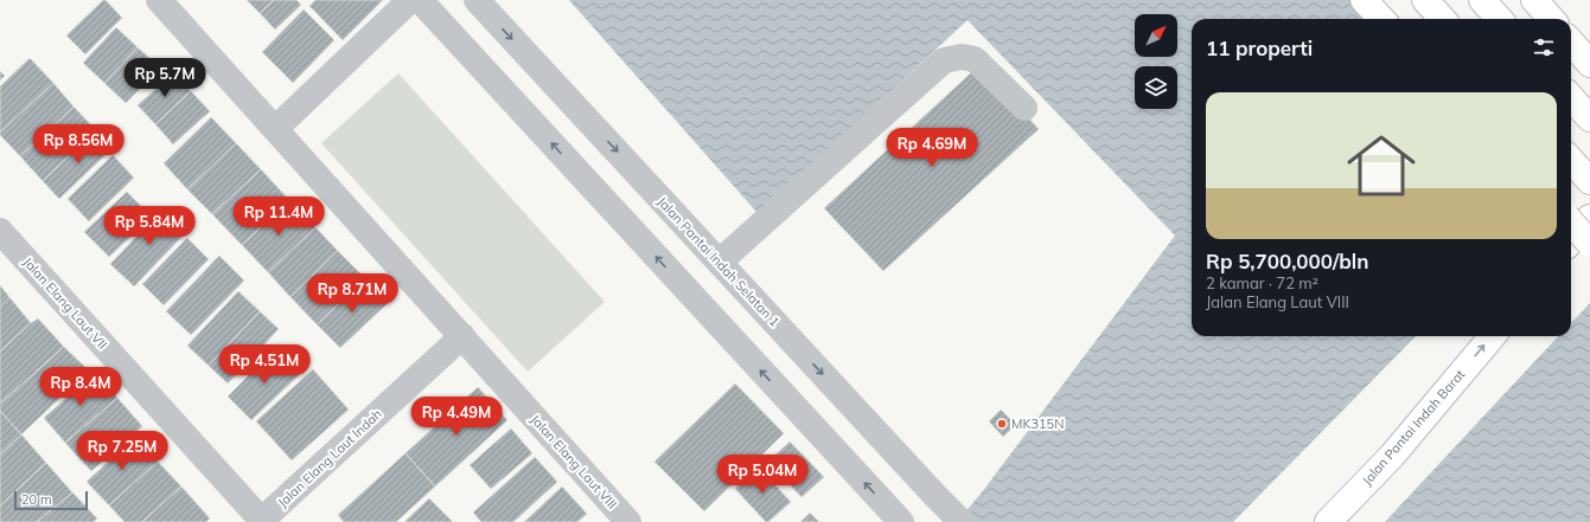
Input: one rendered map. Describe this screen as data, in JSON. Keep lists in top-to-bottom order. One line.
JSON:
{"streets":{"main road":["Jalan Pantai Indah Barat"],"street":["Jalan Pantai Indah Selatan 1","Jalan Elang Laut VII","Jalan Elang Laut Indah","Jalan Elang Laut VIII"]},"crossings":[["Jalan Elang Laut VII","Jalan Elang Laut Indah"],["Jalan Elang Laut Indah","Jalan Elang Laut VIII"]],"one_way":["Jalan Pantai Indah Barat"],"places":["MK315N"],"scale_bar":"20 m","north":"top right","page":{"heading":"11 properti","price":["Rp 5.7M","Rp 8.56M","Rp 4.69M","Rp 11.4M","Rp 5.84M","Rp 8.71M","Rp 4.51M","Rp 8.4M","Rp 4.49M","Rp 7.25M","Rp 5.04M"],"list":[{"name":"Rp 5,700,000/bln","note":"2 kamar · 72 m² · Jalan Elang Laut VIII"}],"scale":"20 m"}}
